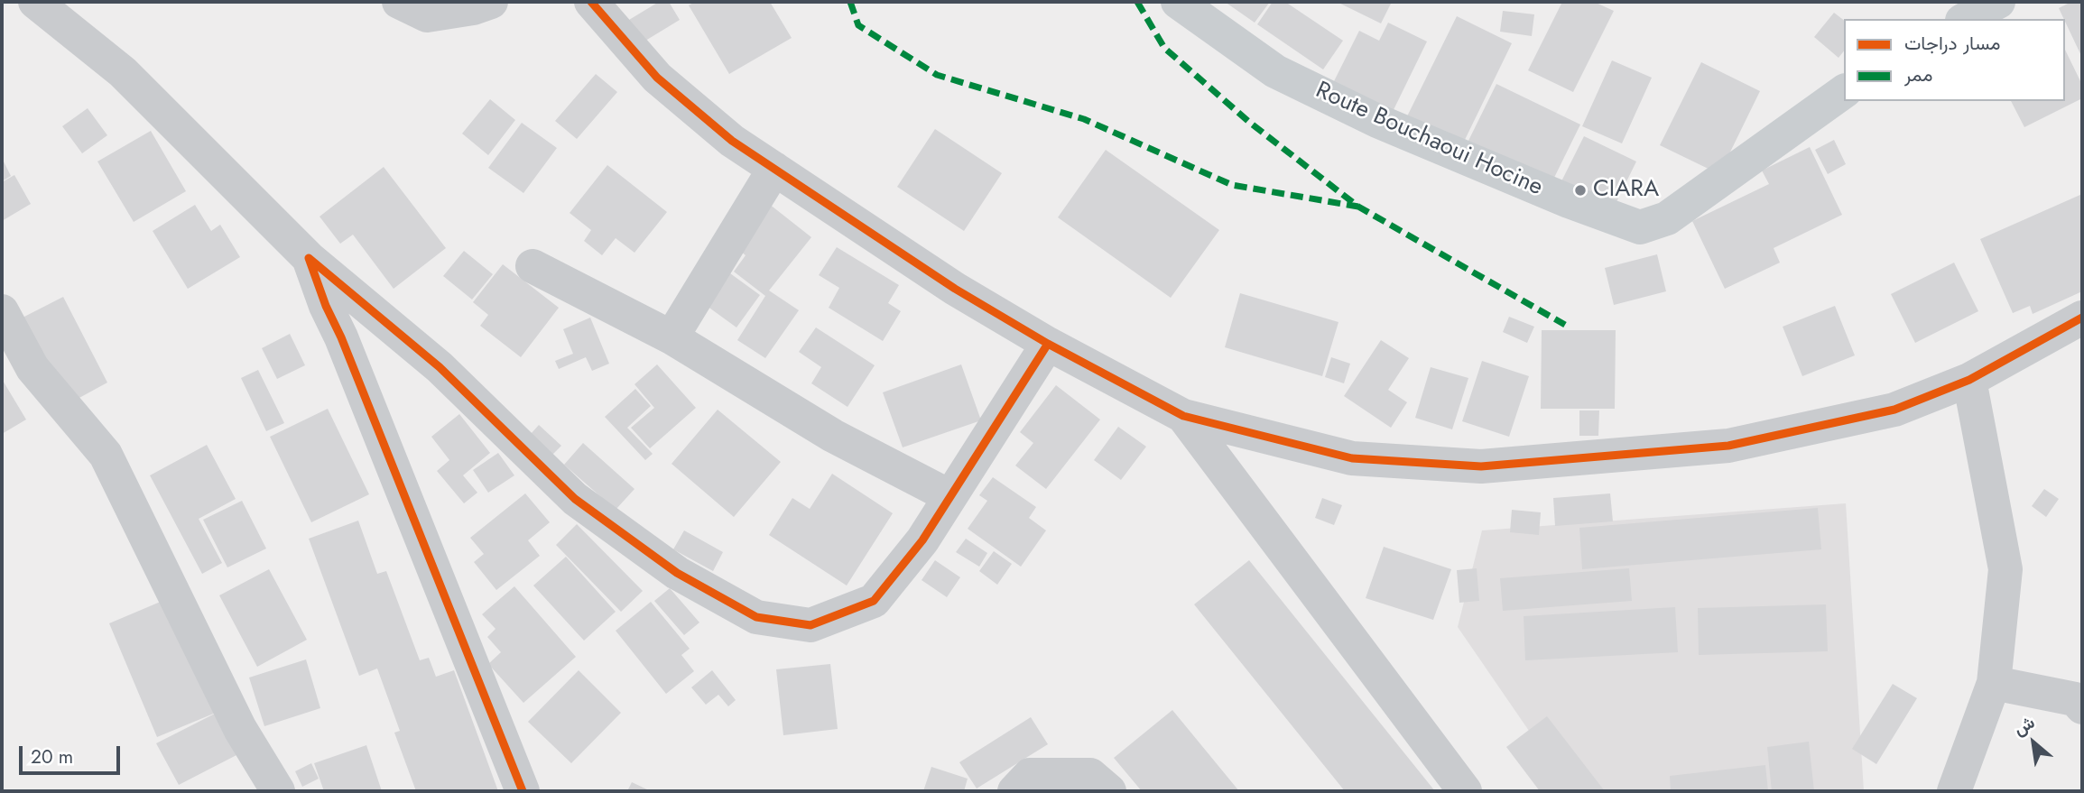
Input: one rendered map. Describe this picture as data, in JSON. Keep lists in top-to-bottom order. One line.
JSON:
{"streets":{"street":["Route Bouchaoui Hocine"]},"places":["CIARA"],"legend":["مسار دراجات","ممر"],"scale_bar":"20 m","north":"top left"}
